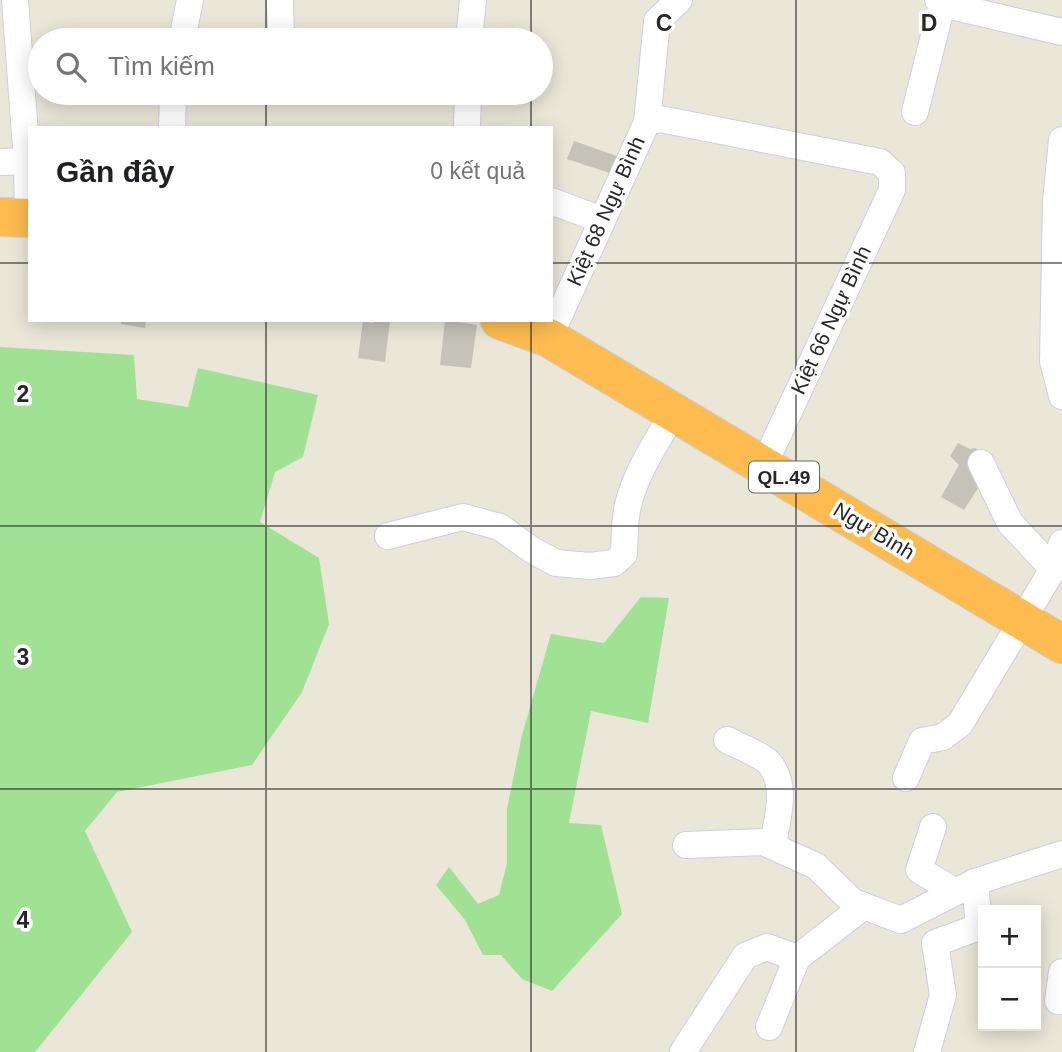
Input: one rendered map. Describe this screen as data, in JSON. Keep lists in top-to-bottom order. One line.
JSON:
{"streets":{"highway":["QL.49","Ngự Bình"],"street":["Kiệt 68 Ngự Bình","Kiệt 66 Ngự Bình"]},"crossings":[["Kiệt 68 Ngự Bình","Kiệt 66 Ngự Bình"],["Kiệt 68 Ngự Bình","Ngự Bình"],["Kiệt 66 Ngự Bình","Ngự Bình"]],"page":{"search":"Tìm kiếm","heading":["Gần đây","0 kết quả"],"map_buttons":["+","−"]},"grid":{"columns":["C","D"],"rows":["2","3","4"]}}
